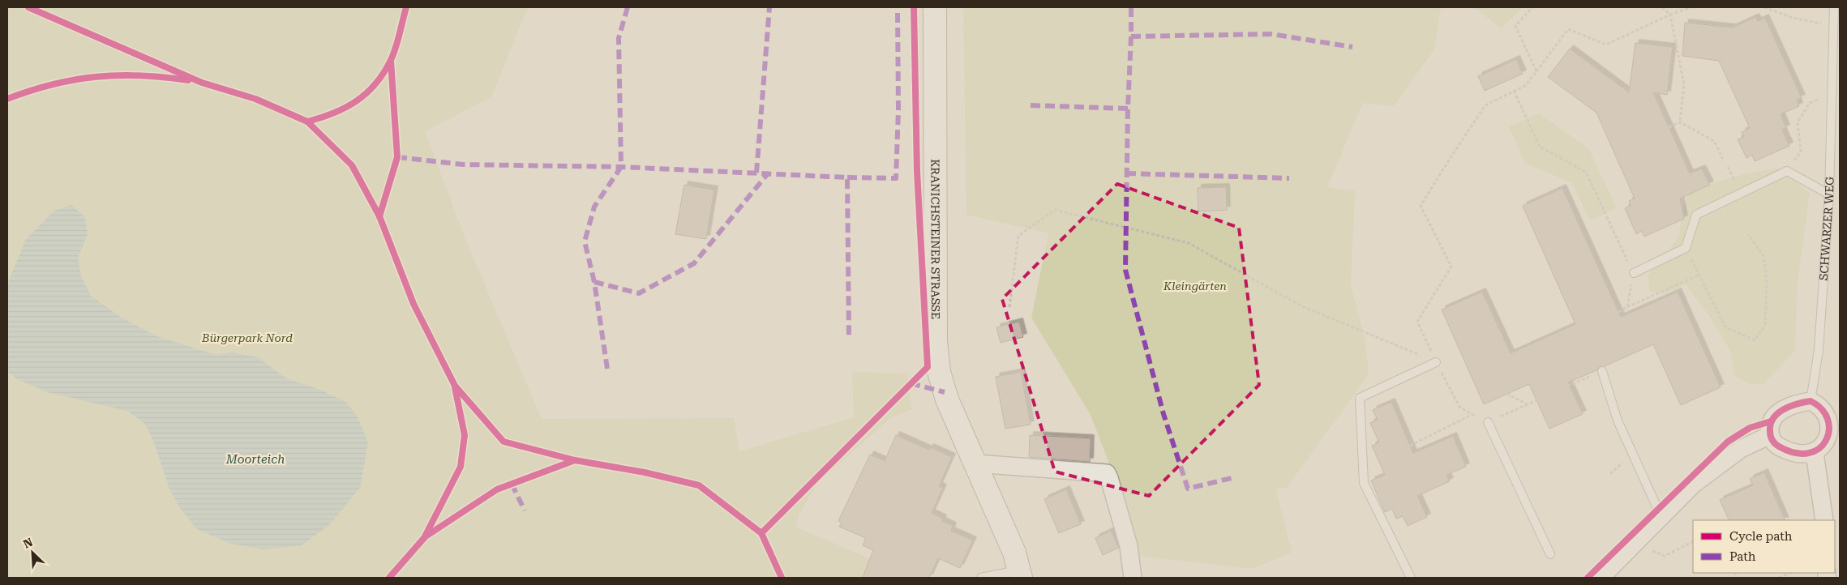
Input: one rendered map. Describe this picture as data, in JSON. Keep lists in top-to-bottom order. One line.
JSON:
{"streets":{"main road":["KRANICHSTEINER STRASSE"],"lane":["SCHWARZER WEG"]},"water":["Moorteich"],"parks":["Kleingärten","Bürgerpark Nord"],"legend":["Cycle path","Path"],"north":"top left"}
